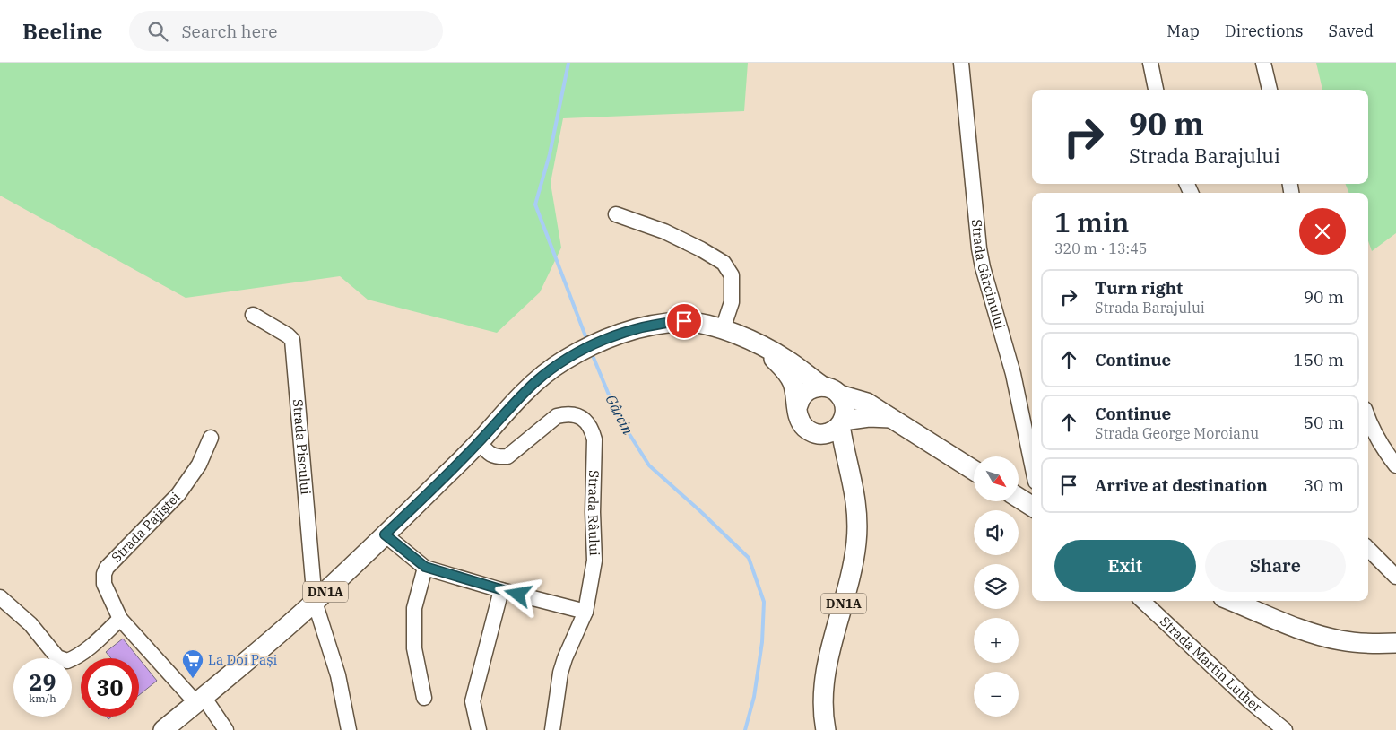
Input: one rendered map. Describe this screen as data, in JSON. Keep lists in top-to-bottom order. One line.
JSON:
{"streets":{"main road":["DN1A"],"street":["Strada Gârcinului","Strada Piscului","Strada Râului","Strada Pajiștei","Strada Martin Luther"]},"crossings":[["Strada Piscului","DN1A"],["Strada Râului","DN1A"],["Strada Pajiștei","DN1A"]],"water":["Gârcin"],"places":{"supermarket":["La Doi Pași"]},"north":"bottom right","page":{"header":"Beeline","search":"Search here","nav":["Map","Directions","Saved"],"turn":["90 m","Strada Barajului"],"heading":["1 min","320 m · 13:45"],"list":[{"name":"Turn right","note":"Strada Barajului","value":"90 m"},{"name":"Continue","value":"150 m"},{"name":"Continue","note":"Strada George Moroianu","value":"50 m"},{"name":"Arrive at destination","value":"30 m"}],"map_buttons":["+","−"],"buttons":["Exit","Share"],"speed":"29 km/h","limit":"30"}}
